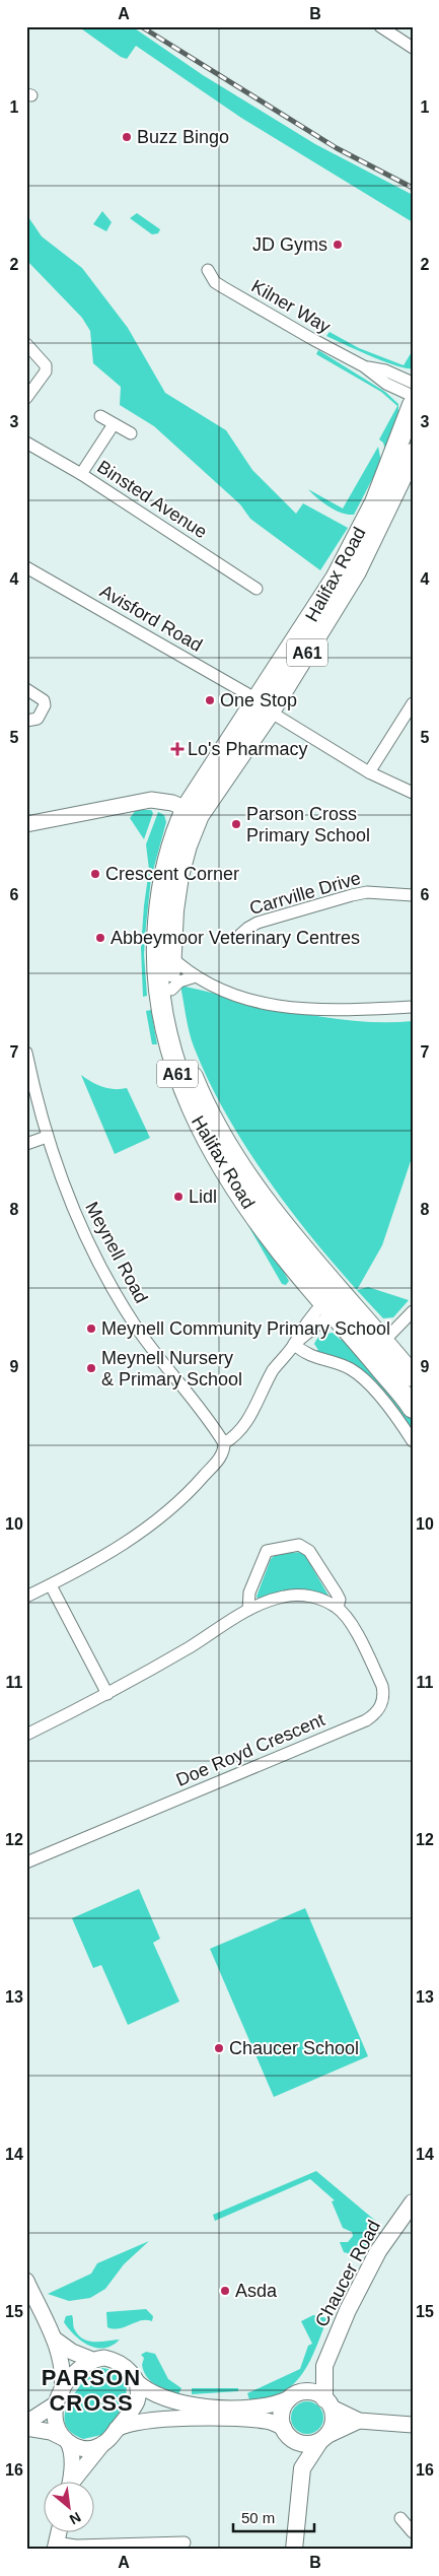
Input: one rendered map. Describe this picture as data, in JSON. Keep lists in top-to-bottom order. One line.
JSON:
{"streets":{"highway":["Halifax Road","A61"],"main road":["Chaucer Road"],"street":["Kilner Way","Binsted Avenue","Avisford Road","Carrville Drive","Meynell Road","Doe Royd Crescent"]},"crossings":[["Halifax Road","Avisford Road"]],"districts":["PARSON CROSS"],"places":{"other":["Buzz Bingo","JD Gyms","One Stop","Parson Cross Primary School","Crescent Corner","Abbeymoor Veterinary Centres","Lidl","Meynell Community Primary School","Meynell Nursery & Primary School","Chaucer School","Asda"],"health":["Lo's Pharmacy"]},"scale_bar":"50 m","north":"bottom right","grid":{"columns":["A","B"],"rows":["1","2","3","4","5","6","7","8","9","10","11","12","13","14","15","16"]}}
